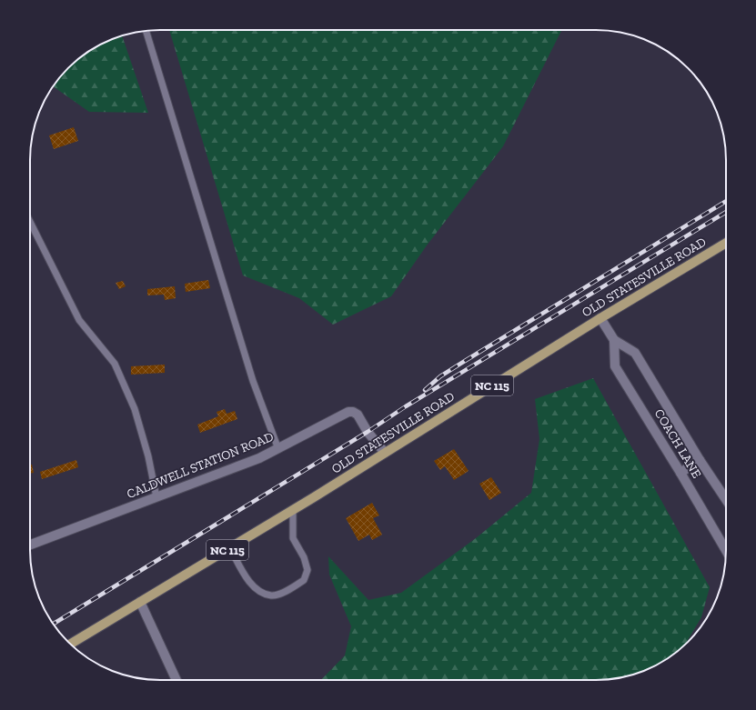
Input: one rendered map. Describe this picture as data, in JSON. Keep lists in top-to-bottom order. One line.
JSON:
{"streets":{"main road":["OLD STATESVILLE ROAD","NC 115"],"street":["COACH LANE","CALDWELL STATION ROAD"]},"crossings":[["OLD STATESVILLE ROAD","COACH LANE"],["OLD STATESVILLE ROAD","CALDWELL STATION ROAD"]]}
